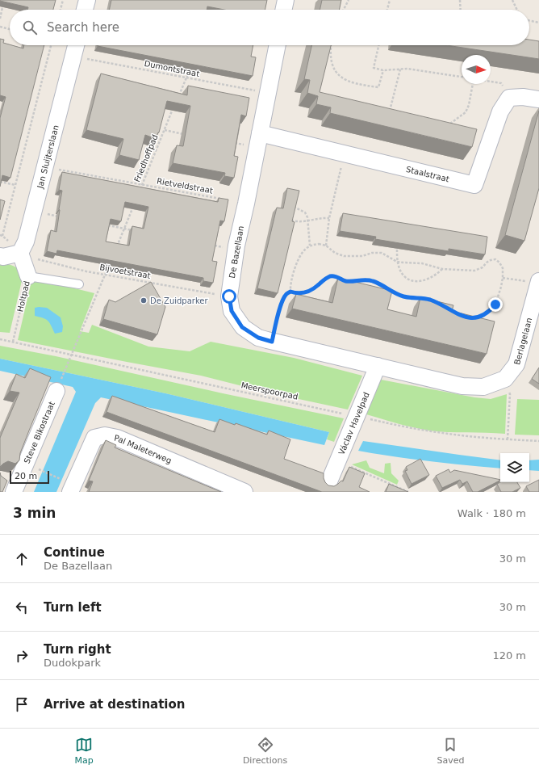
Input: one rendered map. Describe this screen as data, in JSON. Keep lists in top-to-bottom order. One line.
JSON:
{"streets":{"street":["Jan Sluijterslaan","Staalstraat","De Bazellaan","Holtpad","Berlagelaan","Václav Havelpad","Steve Bikostraat","Pal Maleterweg"],"path":["Dumontstraat","Friedhoffpad","Rietveldstraat","Bijvoetstraat","Meerspoorpad"]},"crossings":[["Dumontstraat","Jan Sluijterslaan"],["Dumontstraat","De Bazellaan"],["Jan Sluijterslaan","Rietveldstraat"],["Jan Sluijterslaan","Bijvoetstraat"],["Jan Sluijterslaan","Holtpad"],["Friedhoffpad","Rietveldstraat"],["Staalstraat","De Bazellaan"],["De Bazellaan","Bijvoetstraat"],["De Bazellaan","Berlagelaan"],["De Bazellaan","Václav Havelpad"],["Bijvoetstraat","Holtpad"],["Holtpad","Meerspoorpad"],["Meerspoorpad","Václav Havelpad"]],"places":["De Zuidparker"],"scale_bar":"20 m","north":"right","page":{"search":"Search here","scale":"20 m","heading":["3 min","Walk · 180 m"],"list":[["Continue","De Bazellaan","30 m"],["Turn left","30 m"],["Turn right","Dudokpark","120 m"],"Arrive at destination"],"nav":["Map","Directions","Saved"]}}
